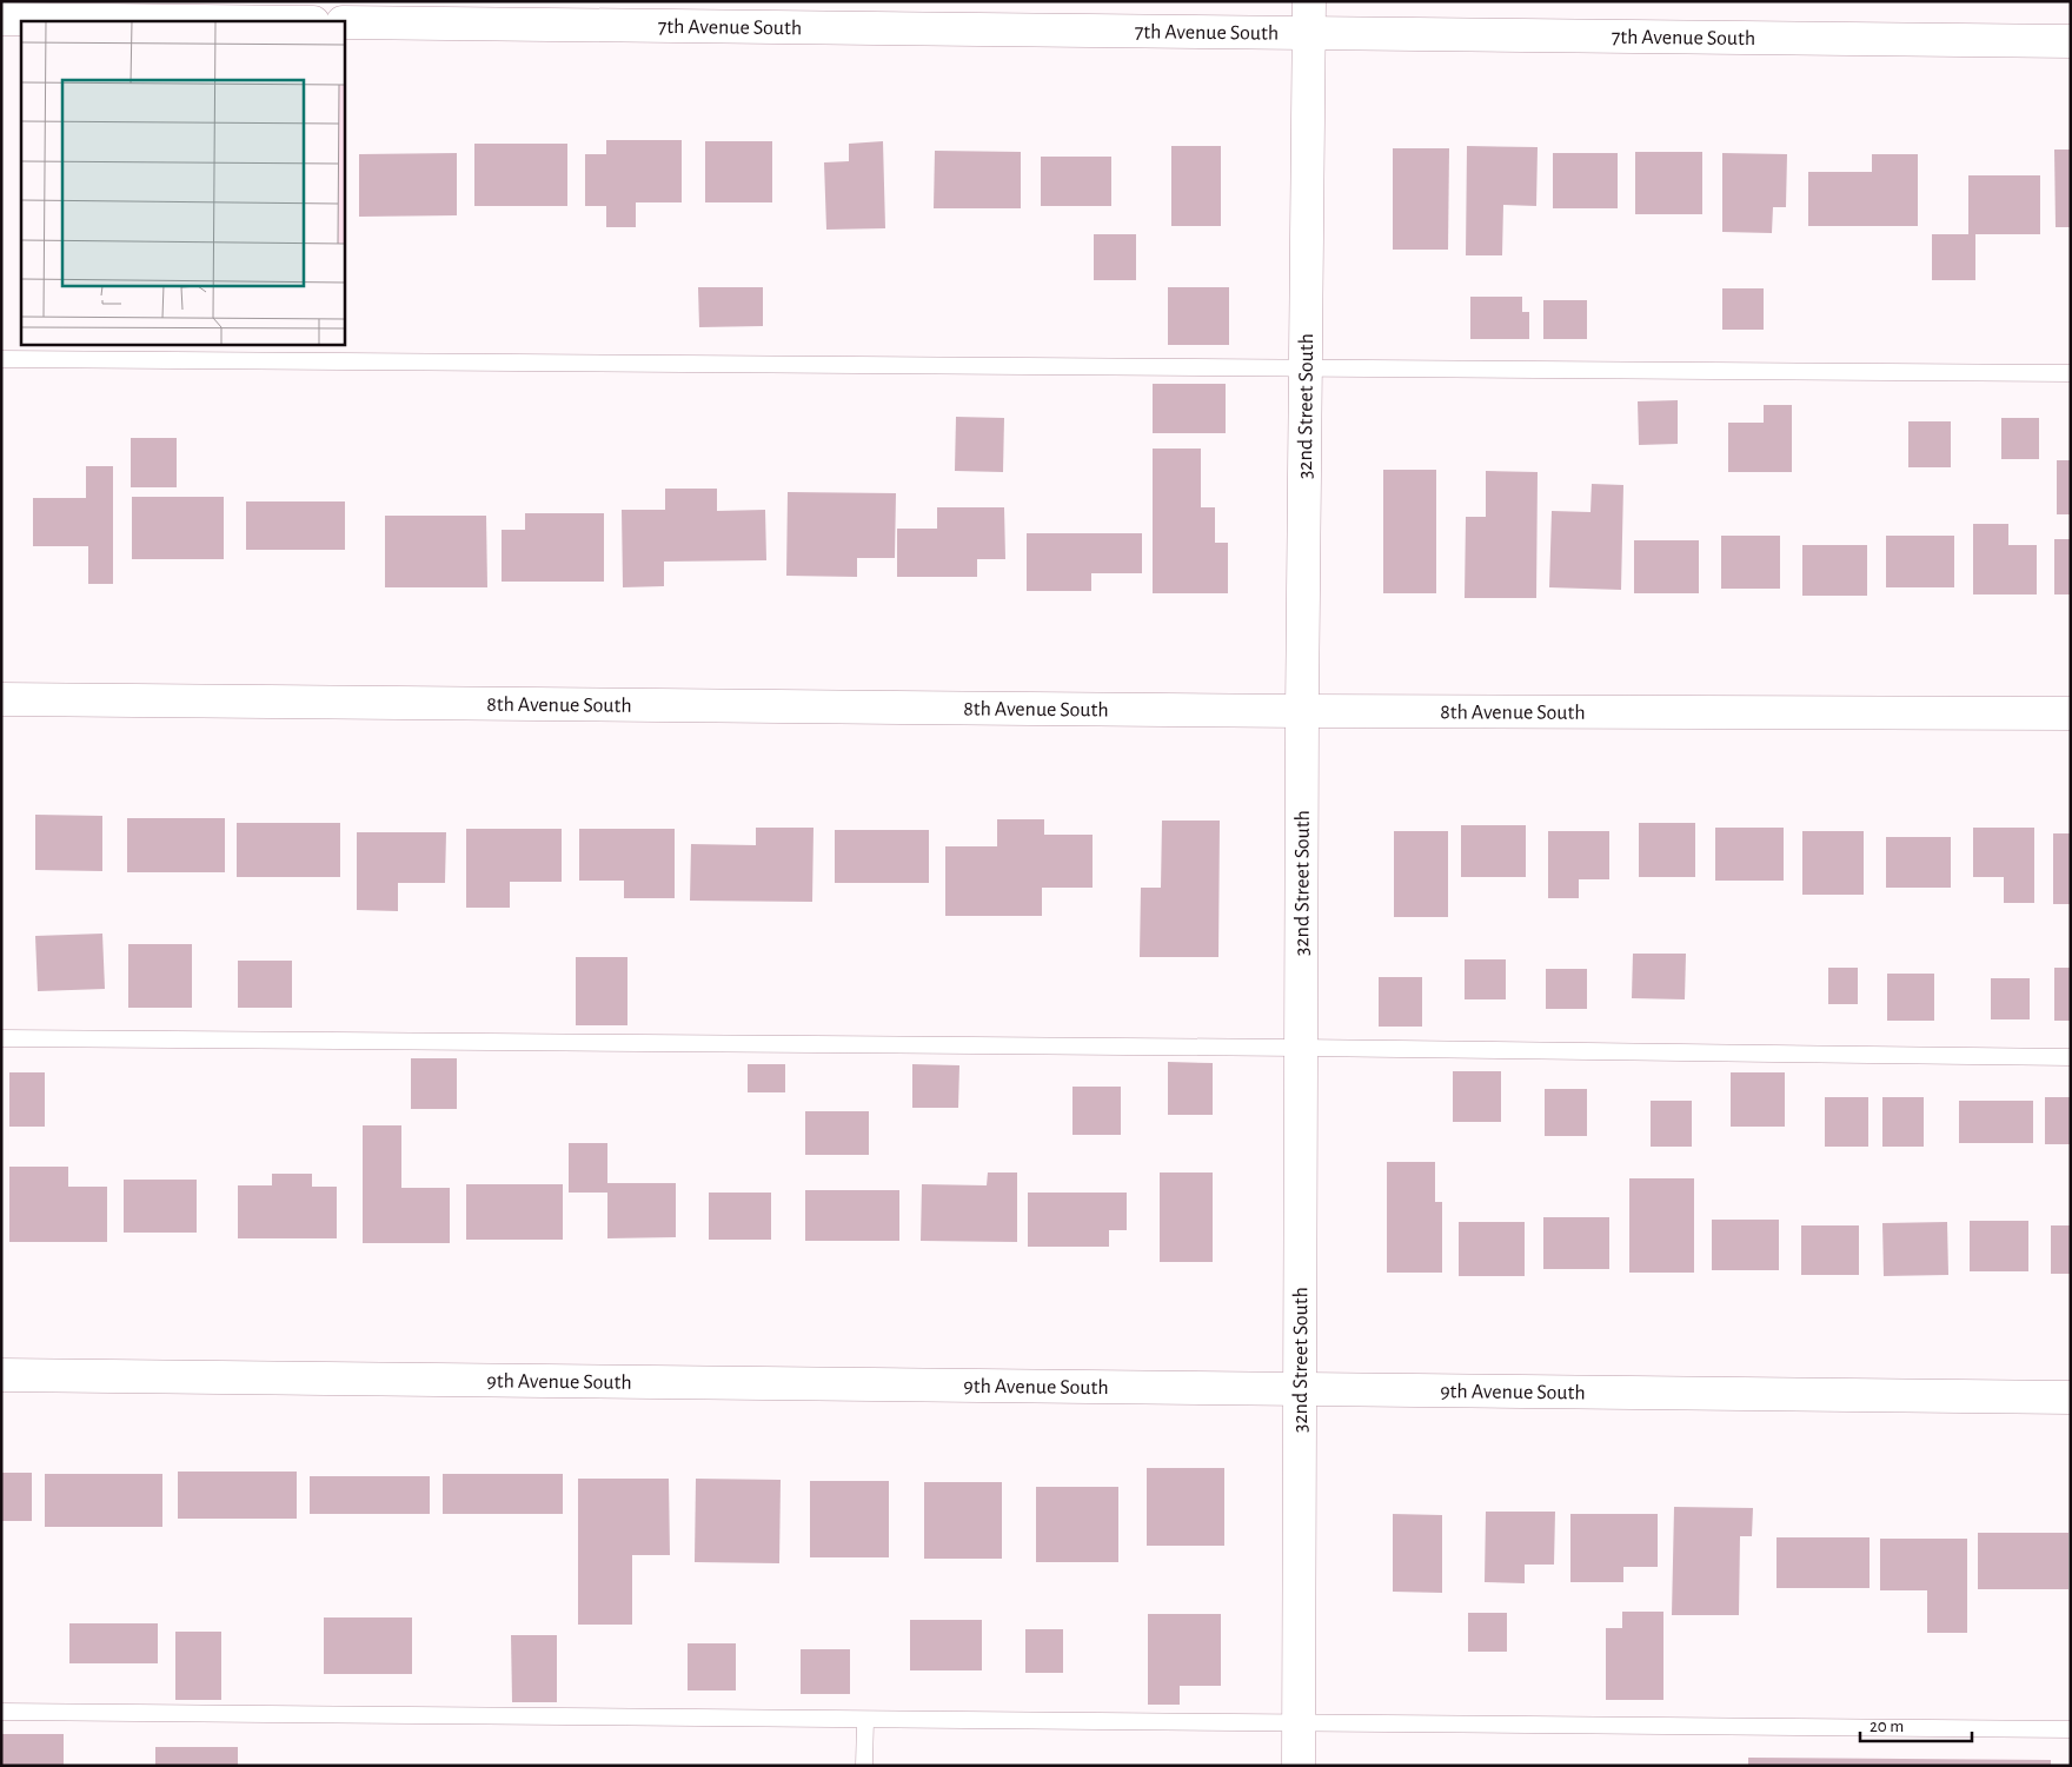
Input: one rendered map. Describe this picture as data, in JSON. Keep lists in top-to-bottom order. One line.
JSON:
{"streets":{"street":["7th Avenue South","32nd Street South","8th Avenue South","9th Avenue South"]},"crossings":[["7th Avenue South","32nd Street South"],["32nd Street South","8th Avenue South"],["32nd Street South","9th Avenue South"]],"scale_bar":"20 m"}
